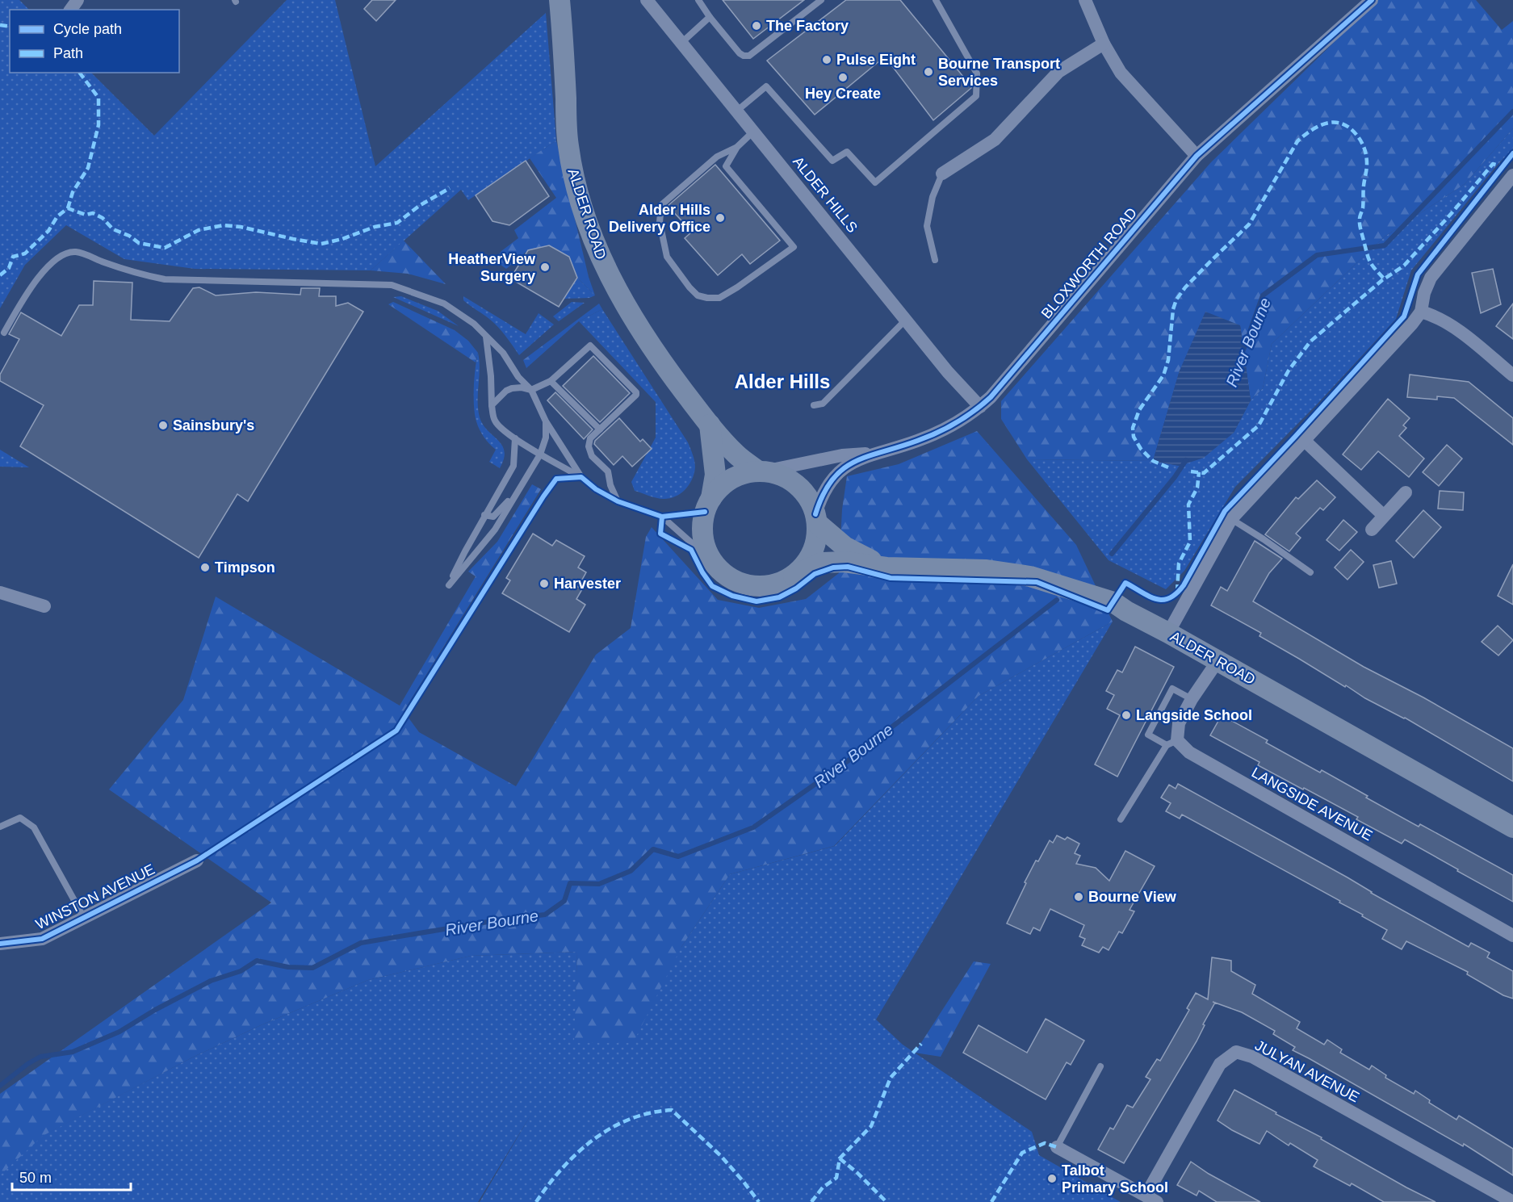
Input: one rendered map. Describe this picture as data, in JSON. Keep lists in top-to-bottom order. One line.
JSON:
{"streets":{"main road":["ALDER ROAD"],"street":["ALDER HILLS","BLOXWORTH ROAD","LANGSIDE AVENUE","WINSTON AVENUE","JULYAN AVENUE"]},"crossings":[["ALDER HILLS","BLOXWORTH ROAD"],["ALDER ROAD","BLOXWORTH ROAD"]],"districts":["Alder Hills"],"water":["River Bourne"],"places":["The Factory","Pulse Eight","Bourne Transport Services","Hey Create","Alder Hills Delivery Office","HeatherView Surgery","Sainsbury's","Timpson","Harvester","Langside School","Bourne View","Talbot Primary School"],"legend":["Cycle path","Path"],"scale_bar":"50 m"}
